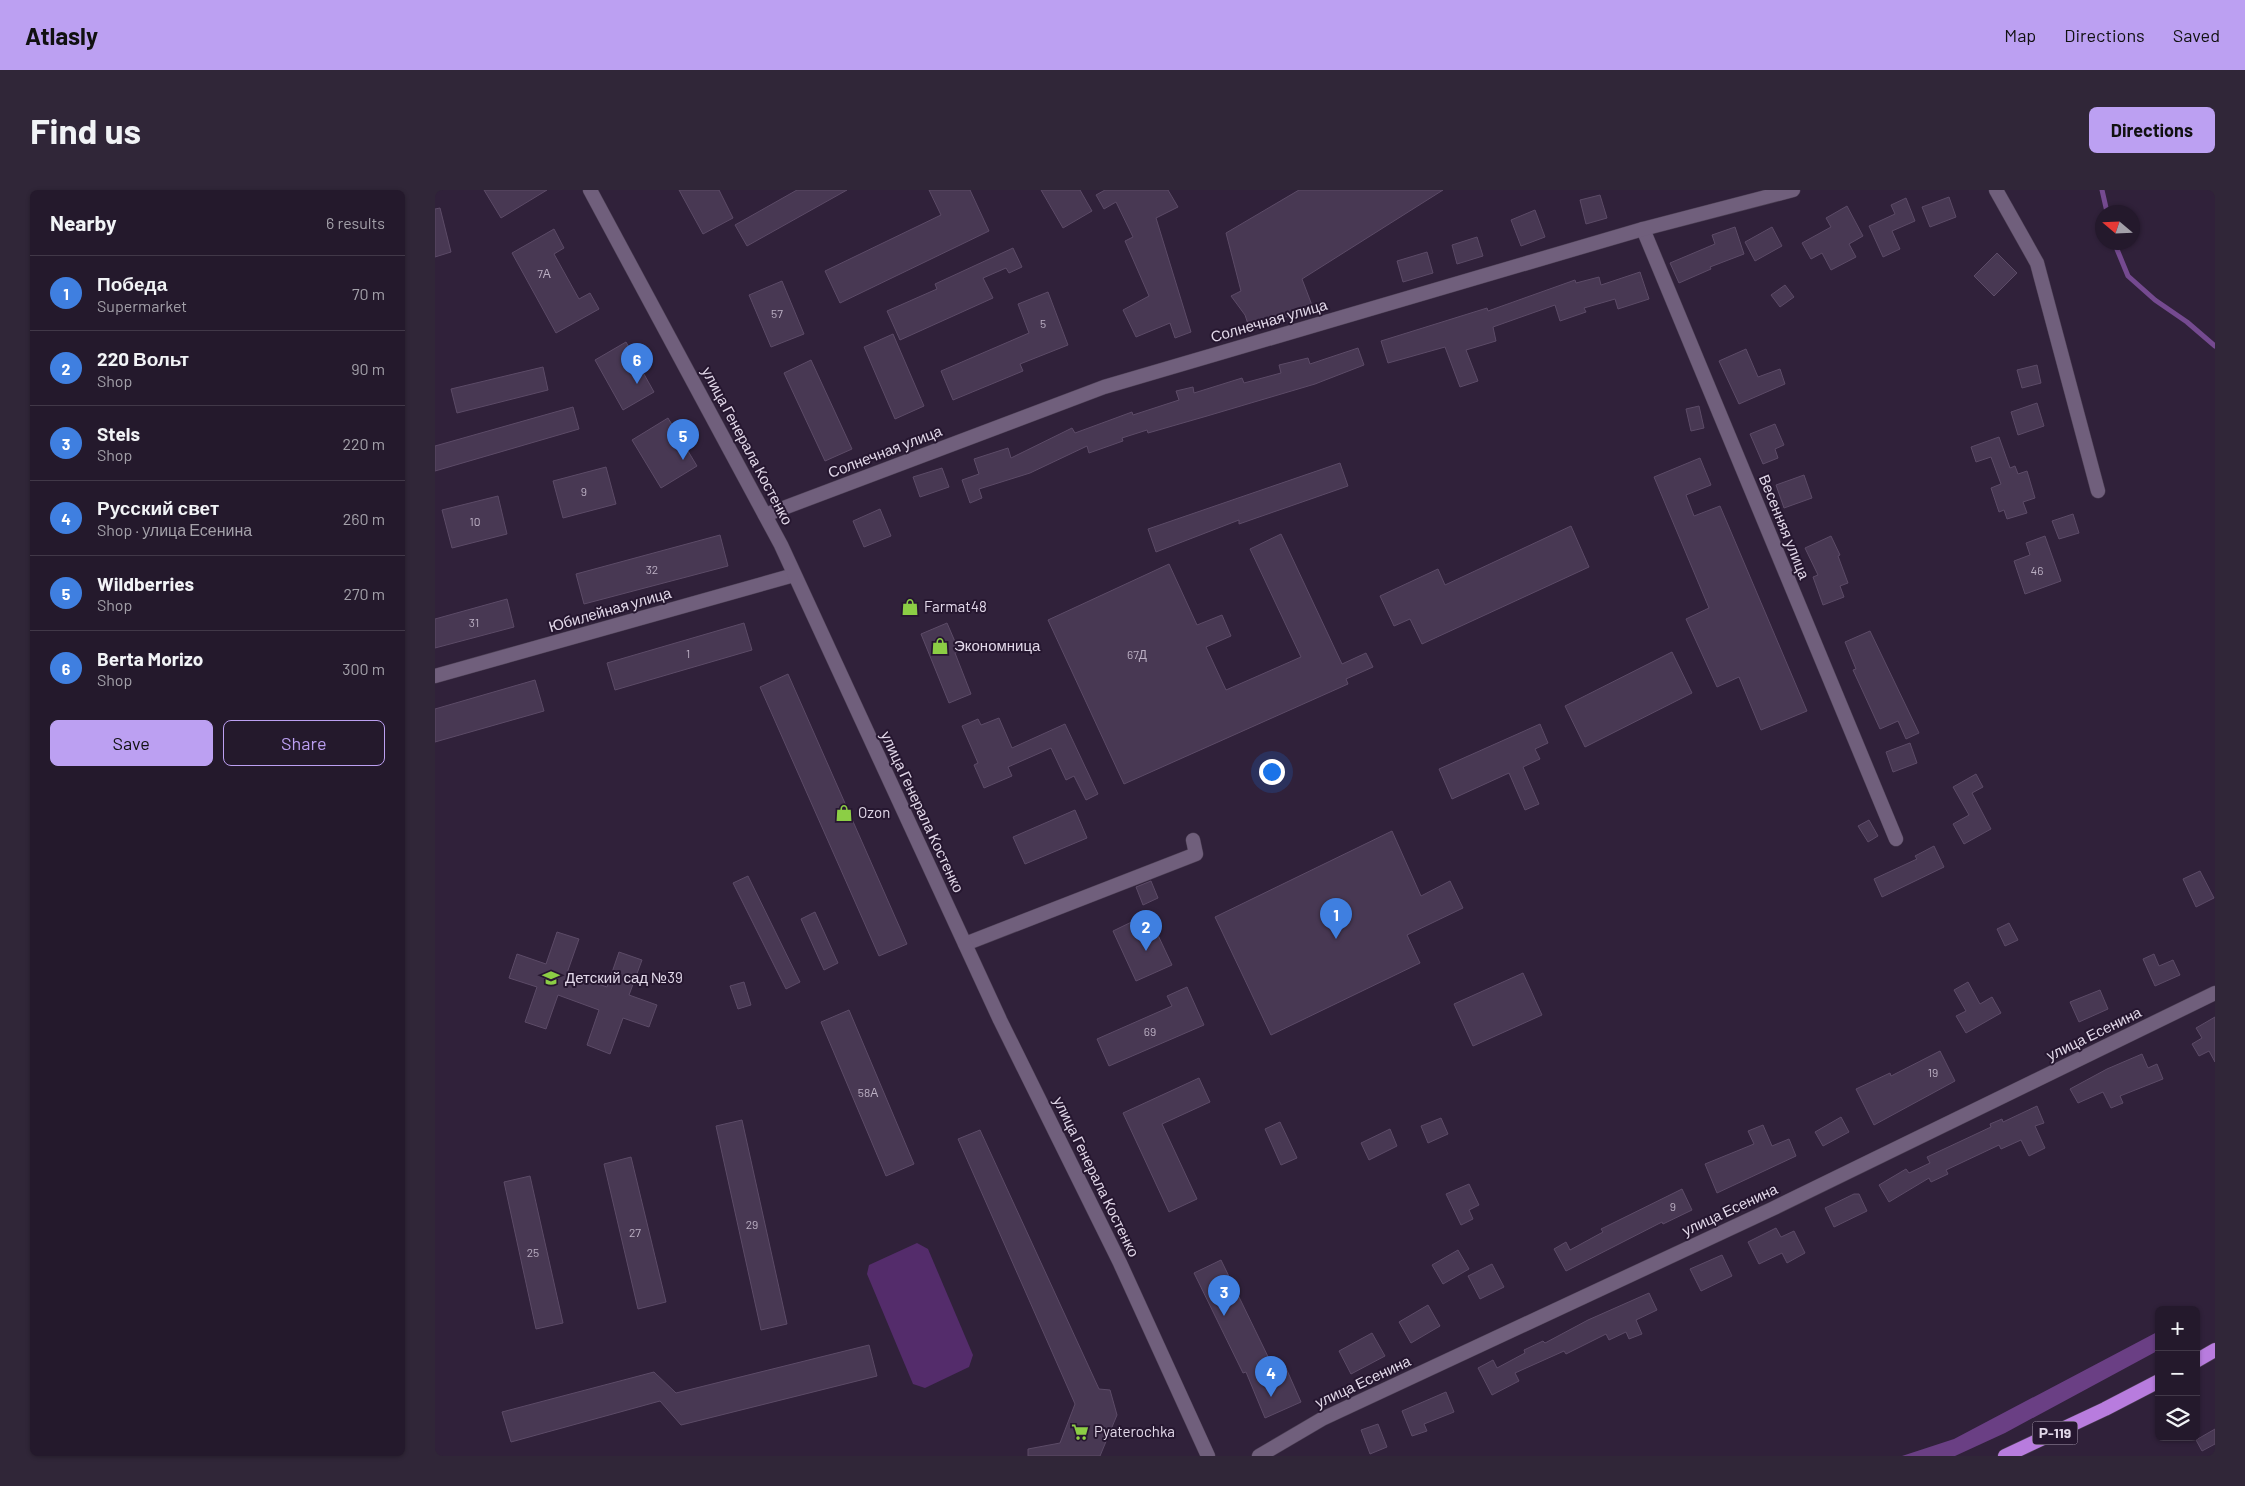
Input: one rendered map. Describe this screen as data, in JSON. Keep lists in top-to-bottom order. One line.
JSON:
{"streets":{"highway":["Р-119"],"street":["Солнечная улица","улица Генерала Костенко","Весенняя улица","Юбилейная улица","улица Есенина"]},"crossings":[["Солнечная улица","улица Генерала Костенко"],["Солнечная улица","Весенняя улица"],["улица Генерала Костенко","Юбилейная улица"]],"places":{"shop":["Farmat48","Экономница","Ozon"],"school or university":["Детский сад №39"],"supermarket":["Pyaterochka"]},"house_numbers":["7А","57","5","9","10","32","46","31","1","67Д","69","19","58А","9","29","27","25"],"north":"left","page":{"header":"Atlasly","nav":["Map","Directions","Saved"],"buttons":["Directions",["Save","Share"]],"title":"Find us","heading":["Nearby","6 results"],"list":[{"mark":"1","name":"Победа","note":"Supermarket","value":"70 m"},{"mark":"2","name":"220 Вольт","note":"Shop","value":"90 m"},{"mark":"3","name":"Stels","note":"Shop","value":"220 m"},{"mark":"4","name":"Русский свет","note":"Shop · улица Есенина","value":"260 m"},{"mark":"5","name":"Wildberries","note":"Shop","value":"270 m"},{"mark":"6","name":"Berta Morizo","note":"Shop","value":"300 m"}],"pins":["6","5","1","2","3","4"],"map_buttons":["+","−"]}}
